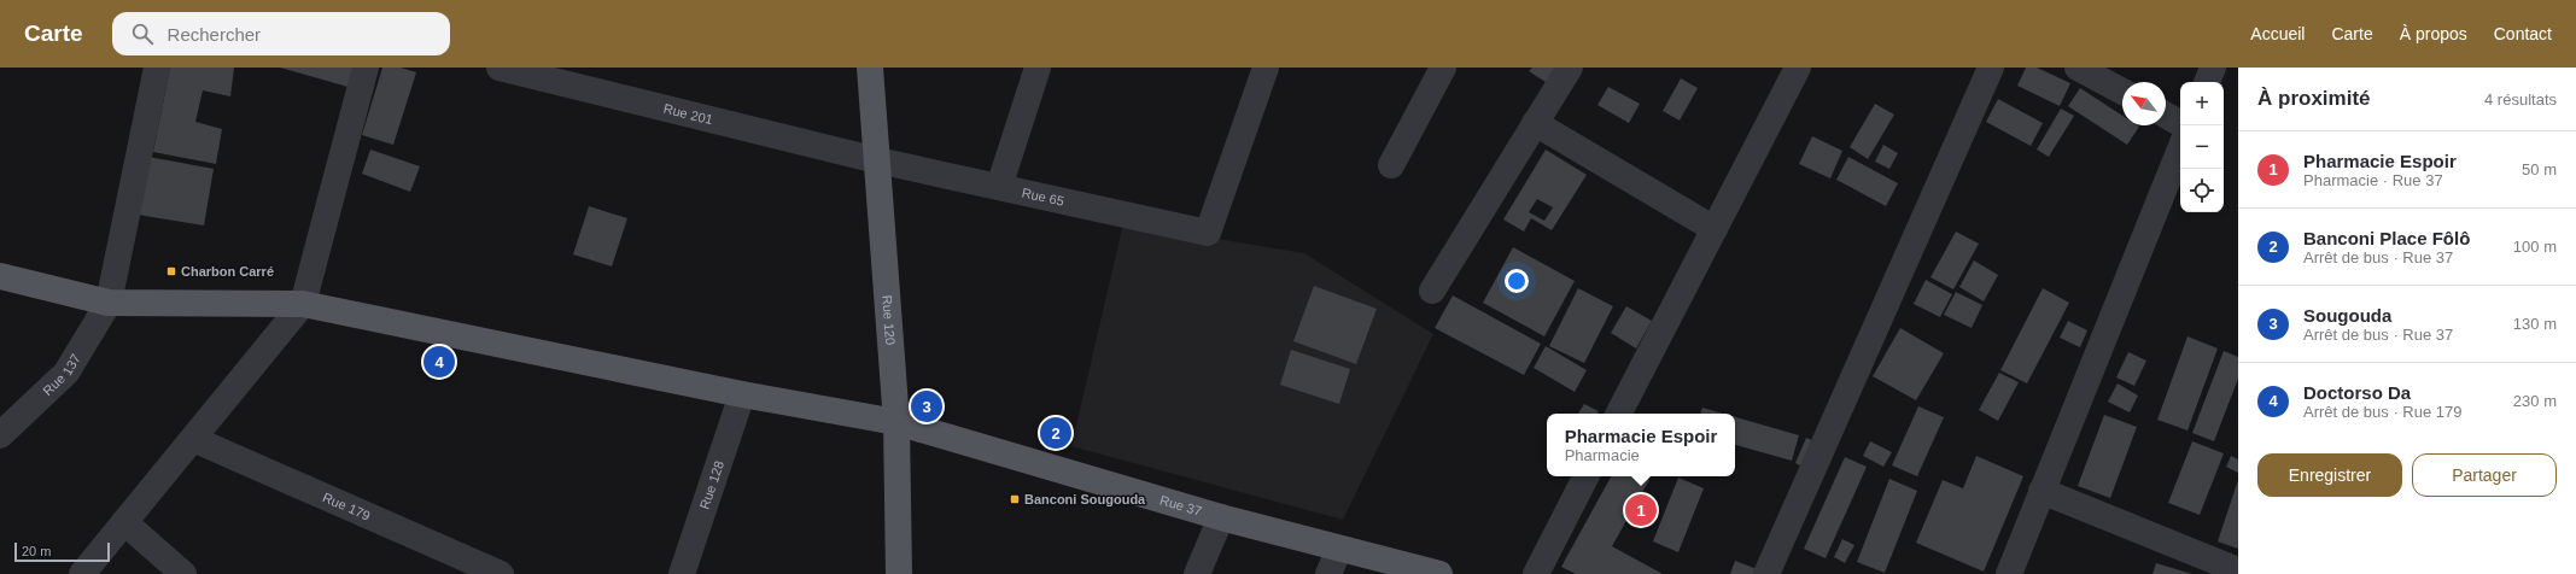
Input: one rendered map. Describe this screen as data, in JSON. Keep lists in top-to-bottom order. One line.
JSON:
{"streets":{"main road":["Rue 120","Rue 37"],"street":["Rue 201","Rue 65","Rue 137","Rue 128","Rue 179"]},"crossings":[["Rue 201","Rue 65"],["Rue 201","Rue 120"],["Rue 65","Rue 120"],["Rue 120","Rue 37"],["Rue 137","Rue 37"],["Rue 128","Rue 37"]],"places":{"transit":["Charbon Carré","Banconi Sougouda"]},"scale_bar":"20 m","north":"top left","page":{"header":"Carte","search":"Rechercher","nav":["Accueil","Carte","À propos","Contact"],"heading":["À proximité","4 résultats"],"map_buttons":["+","−"],"list":[{"mark":"1","name":"Pharmacie Espoir","note":"Pharmacie · Rue 37","value":"50 m"},{"mark":"2","name":"Banconi Place Fôlô","note":"Arrêt de bus · Rue 37","value":"100 m"},{"mark":"3","name":"Sougouda","note":"Arrêt de bus · Rue 37","value":"130 m"},{"mark":"4","name":"Doctorso Da","note":"Arrêt de bus · Rue 179","value":"230 m"}],"pins":["4","3","2","1"],"popup":["Pharmacie Espoir","Pharmacie"],"buttons":["Enregistrer","Partager"],"scale":"20 m"}}
